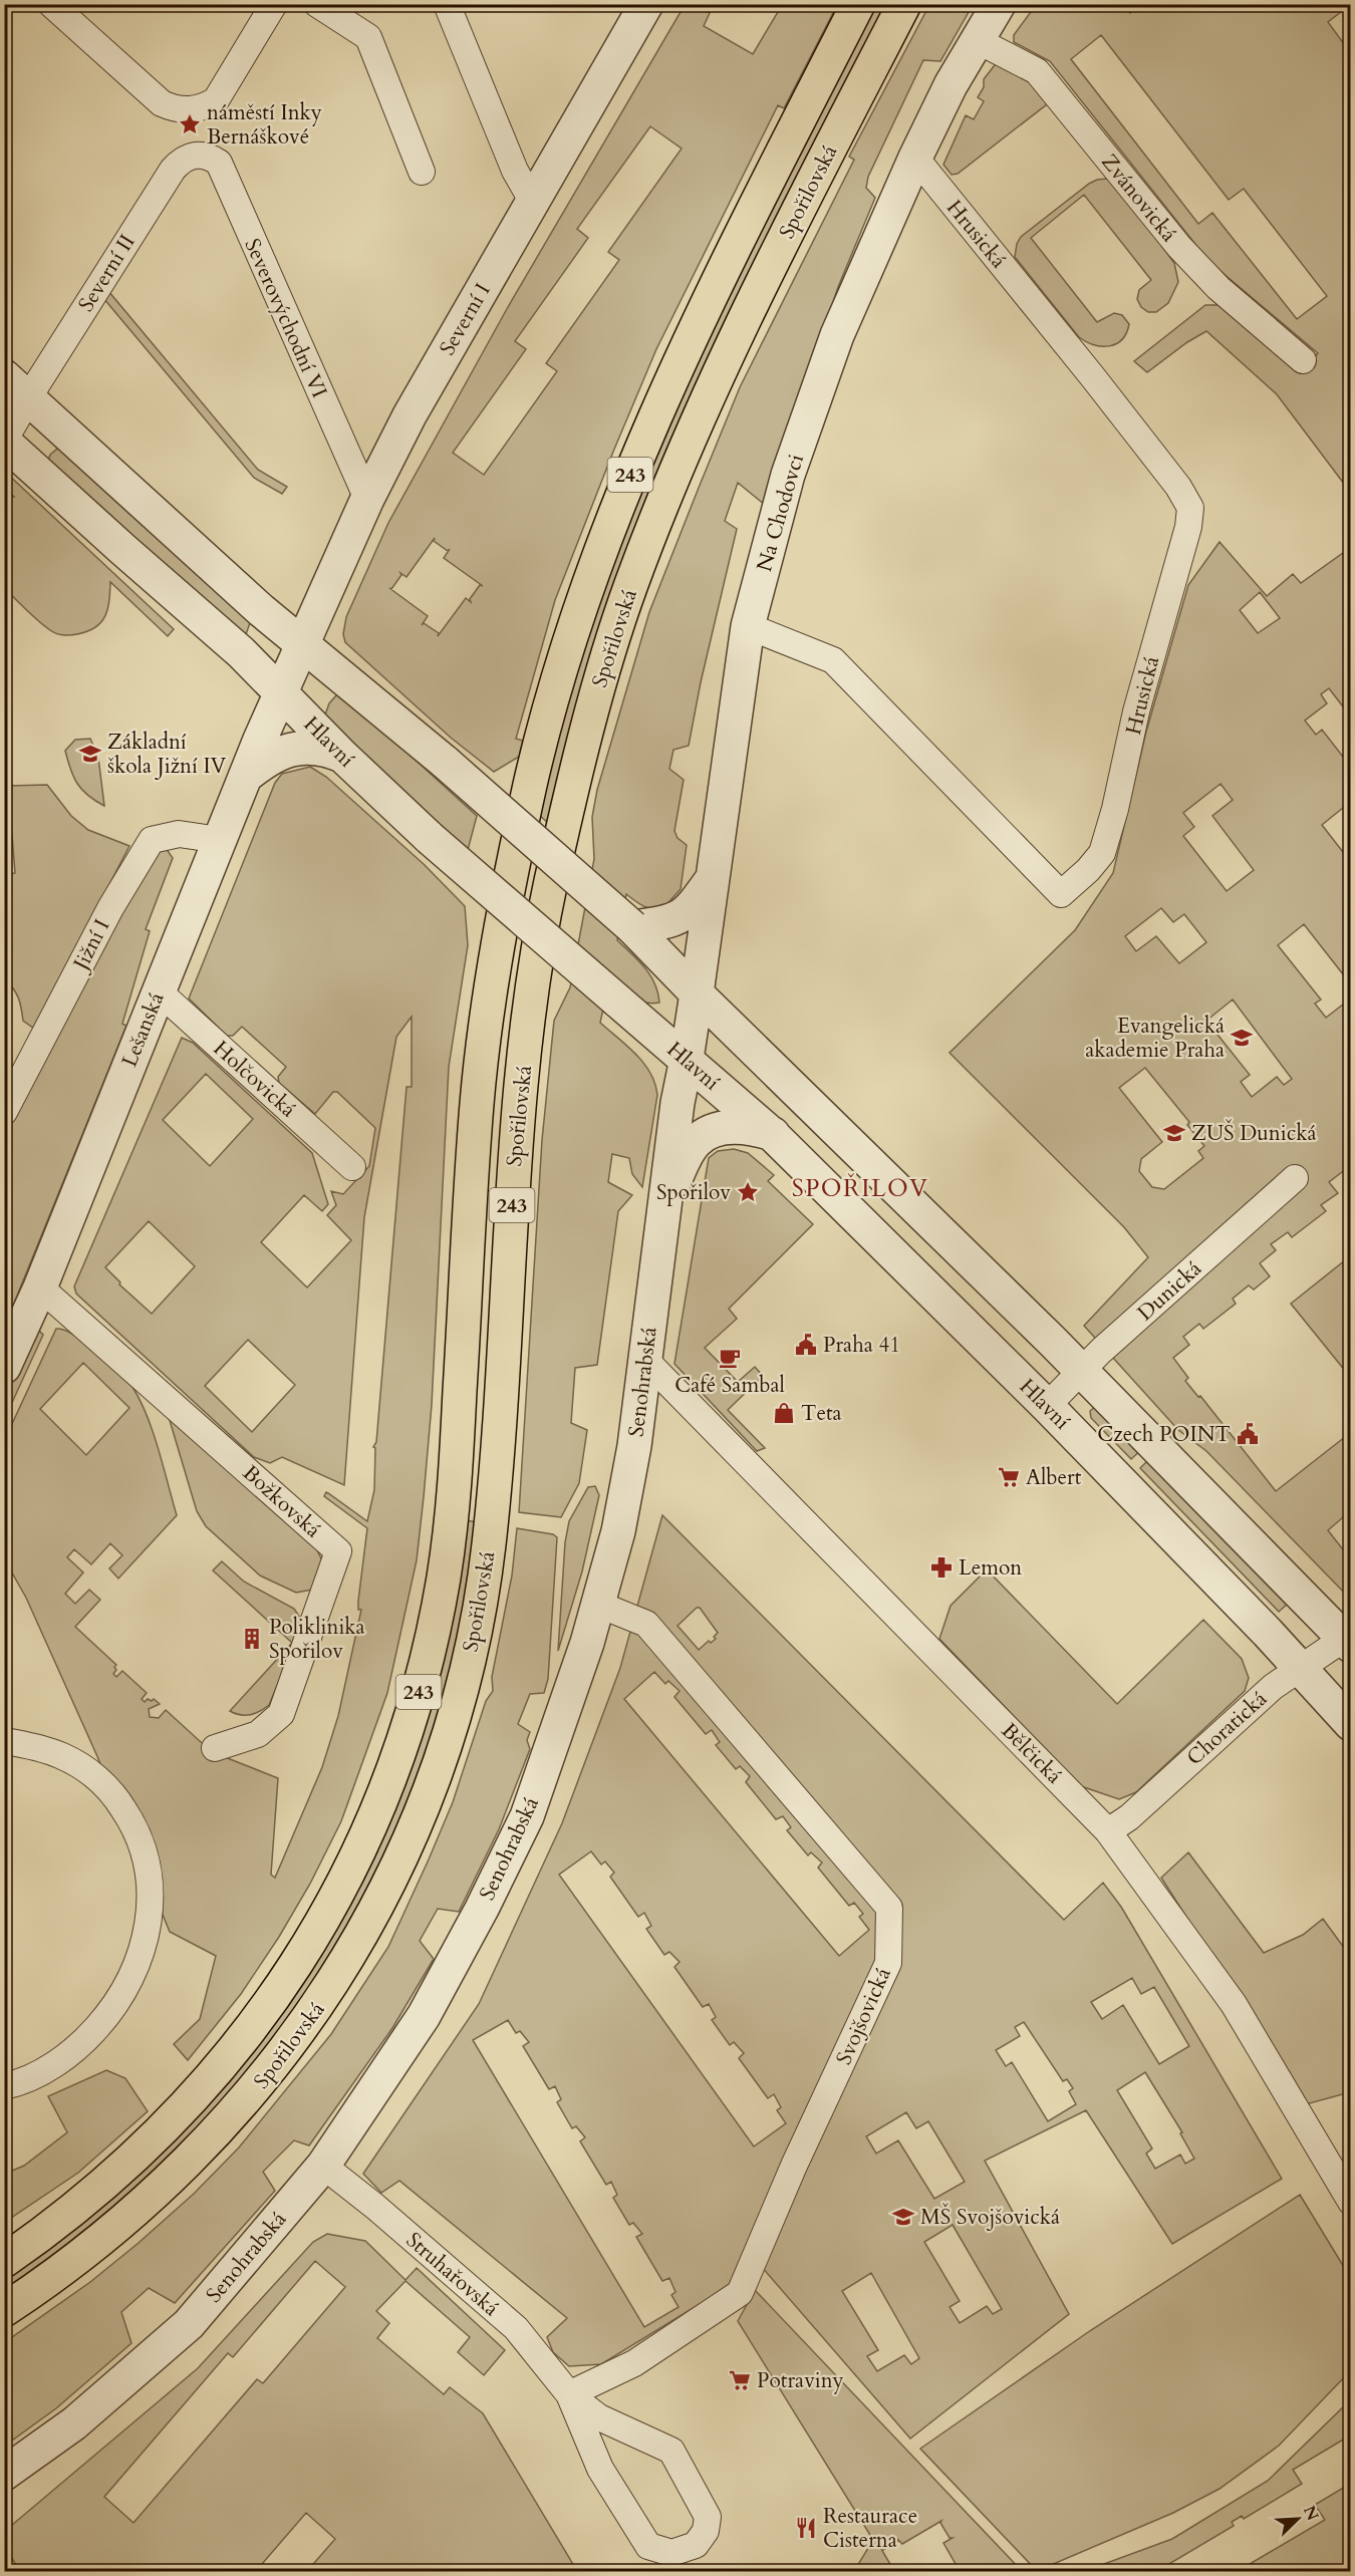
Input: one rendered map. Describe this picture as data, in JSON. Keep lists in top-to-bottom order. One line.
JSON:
{"streets":{"highway":["Spořilovská","243"],"street":["Zvánovická","Hrusická","Severní II","Severovýchodní VI","Severní I","Na Chodovci","Hlavní","Jižní I","Lešanská","Holčovická","Dunická","Senohrabská","Božkovská","Choratická","Bělčická","Svojšovická","Struhařovská"]},"crossings":[["Zvánovická","Na Chodovci"],["Hrusická","Na Chodovci"],["Severní II","Severovýchodní VI"],["Severní II","Hlavní"],["Severovýchodní VI","Severní I"],["Severní I","Hlavní"],["Severní I","Lešanská"],["Na Chodovci","Hlavní"],["Na Chodovci","Senohrabská"],["Hlavní","Lešanská"],["Hlavní","Dunická"],["Hlavní","Senohrabská"],["Hlavní","Choratická"],["Jižní I","Lešanská"],["Lešanská","Holčovická"],["Lešanská","Božkovská"],["Senohrabská","Bělčická"],["Senohrabská","Svojšovická"],["Senohrabská","Struhařovská"],["Choratická","Bělčická"],["Svojšovická","Struhařovská"]],"districts":["SPOŘILOV"],"places":{"place":["náměstí Inky Bernáškové","Spořilov"],"school or university":["Základní škola Jižní IV","Evangelická akademie Praha","ZUŠ Dunická","MŠ Svojšovická"],"public building":["Praha 41","Czech POINT"],"cafe":["Café Sambal"],"shop":["Teta"],"supermarket":["Albert","Potraviny"],"pharmacy":["Lemon"],"building":["Poliklinika Spořilov"],"restaurant":["Restaurace Cisterna"]},"north":"top right"}
